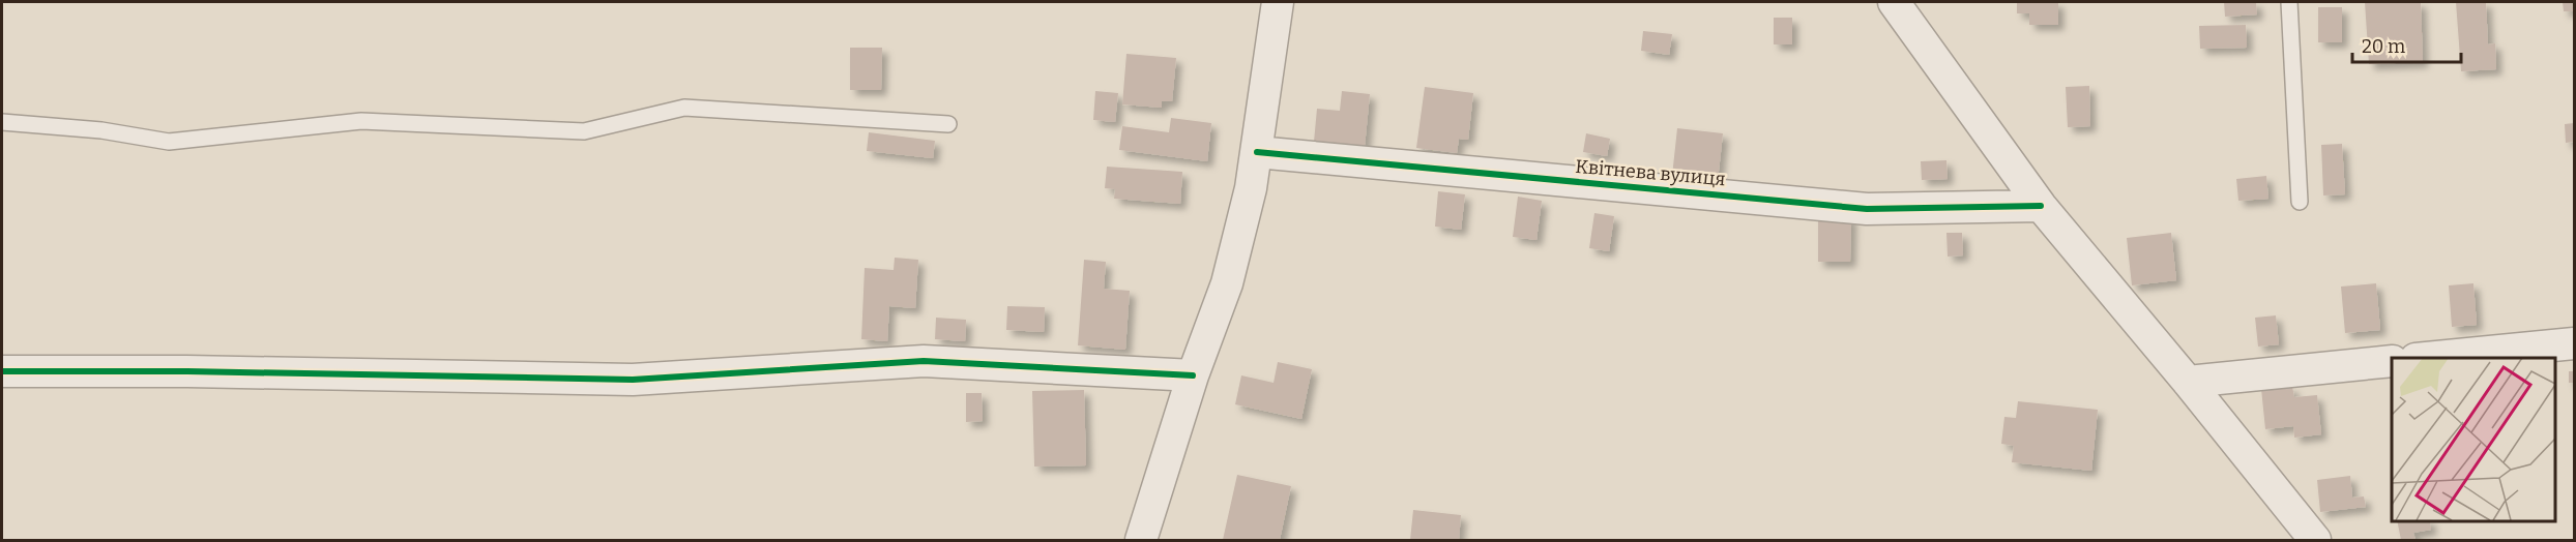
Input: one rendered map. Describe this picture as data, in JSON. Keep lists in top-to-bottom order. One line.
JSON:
{"streets":{"street":["Квітнева вулиця"]},"scale_bar":"20 m"}
